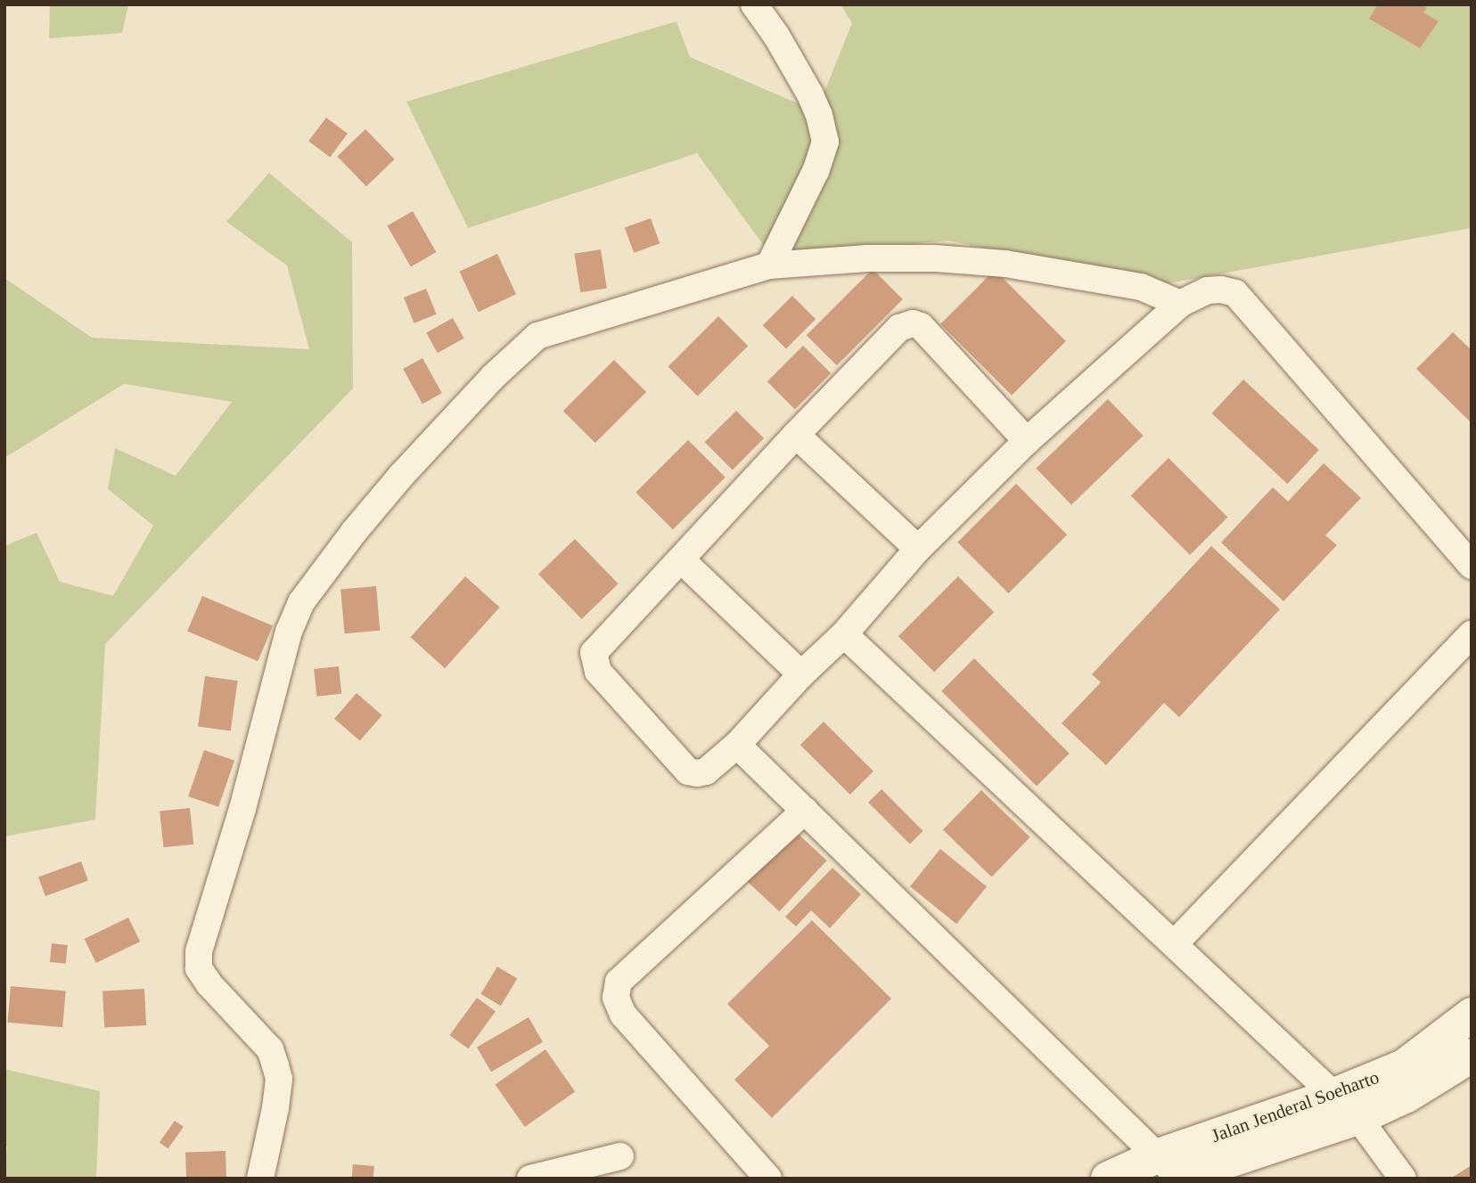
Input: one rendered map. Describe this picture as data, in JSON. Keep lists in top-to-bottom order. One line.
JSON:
{"streets":{"main road":["Jalan Jenderal Soeharto"]}}
